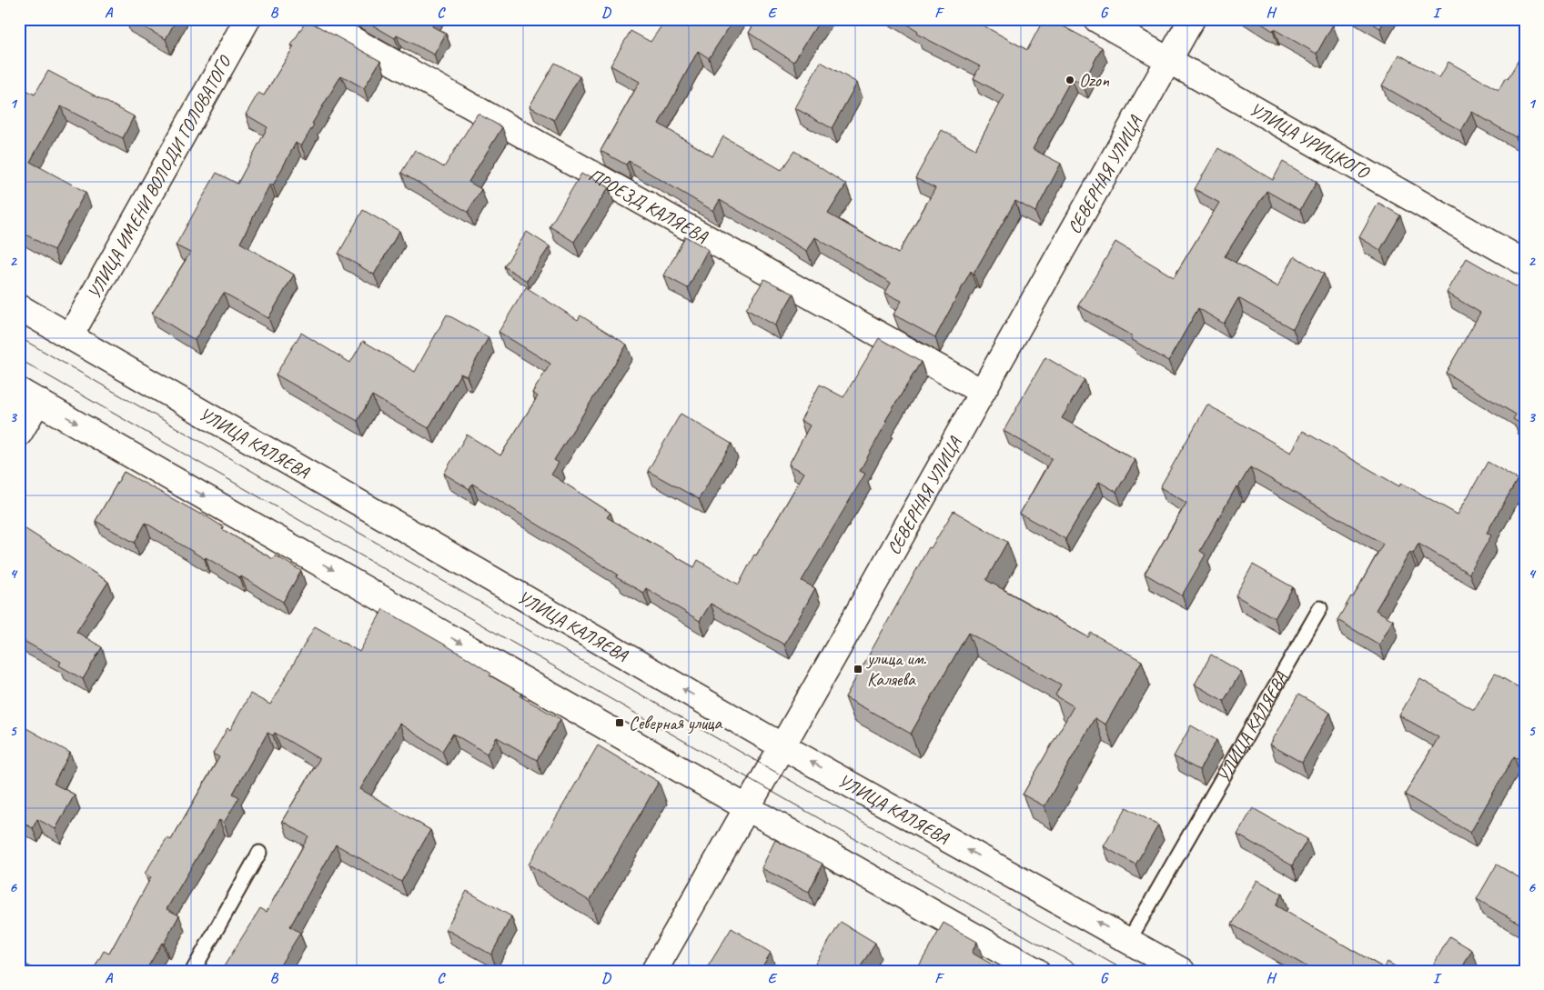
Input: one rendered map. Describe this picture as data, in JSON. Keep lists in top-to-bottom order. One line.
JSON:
{"streets":{"street":["УЛИЦА УРИЦКОГО","СЕВЕРНАЯ УЛИЦА","УЛИЦА ИМЕНИ ВОЛОДИ ГОЛОВАТОГО","ПРОЕЗД КАЛЯЕВА","УЛИЦА КАЛЯЕВА"]},"crossings":[["УЛИЦА УРИЦКОГО","СЕВЕРНАЯ УЛИЦА"],["СЕВЕРНАЯ УЛИЦА","ПРОЕЗД КАЛЯЕВА"],["СЕВЕРНАЯ УЛИЦА","УЛИЦА КАЛЯЕВА"],["УЛИЦА ИМЕНИ ВОЛОДИ ГОЛОВАТОГО","УЛИЦА КАЛЯЕВА"]],"places":{"other":["Ozon"],"transit":["улица им. Каляева","Северная улица"]},"grid":{"columns":["A","B","C","D","E","F","G","H","I"],"rows":["1","2","3","4","5","6"]}}
